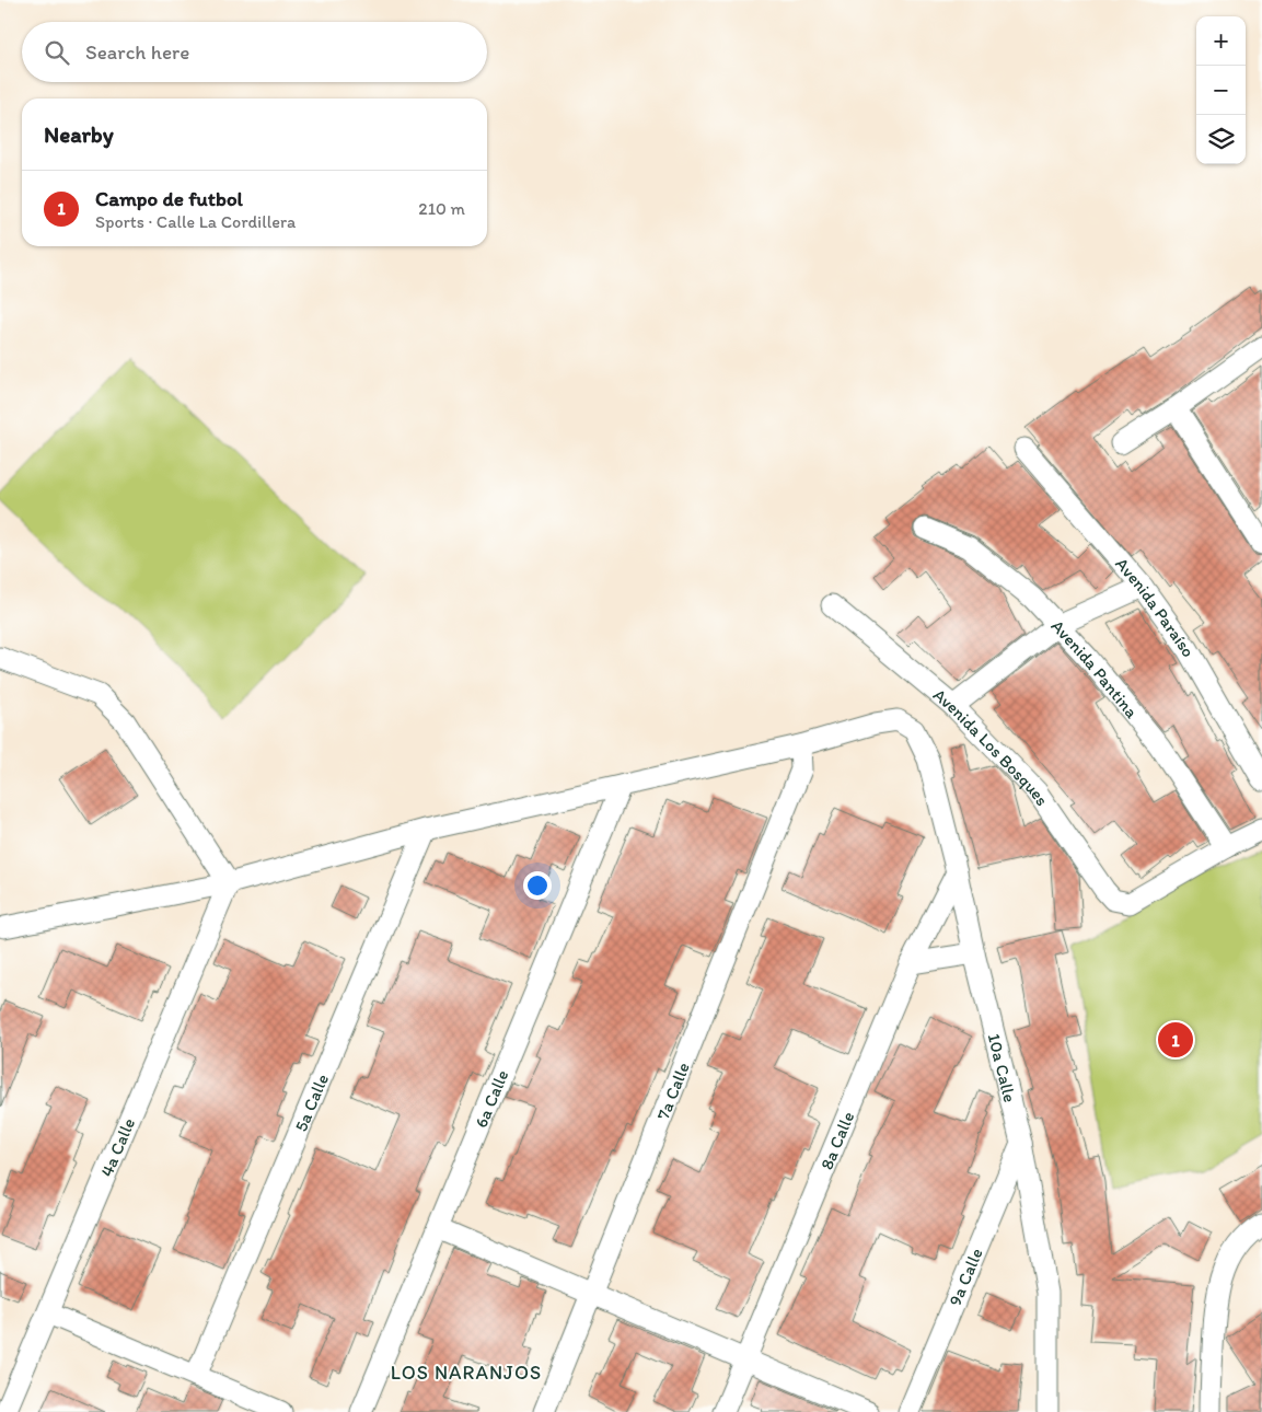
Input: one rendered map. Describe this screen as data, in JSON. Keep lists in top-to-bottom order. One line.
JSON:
{"streets":{"street":["Avenida Paraíso","Avenida Pantina","Avenida Los Bosques","10a Calle","7a Calle","6a Calle","5a Calle","8a Calle","4a Calle","9a Calle"]},"crossings":[["Avenida Pantina","Avenida Los Bosques"],["10a Calle","7a Calle"],["10a Calle","8a Calle"],["10a Calle","9a Calle"]],"districts":["LOS NARANJOS"],"page":{"map_buttons":["+","−"],"search":"Search here","heading":"Nearby","list":[{"mark":"1","name":"Campo de futbol","note":"Sports · Calle La Cordillera","value":"210 m"}],"pins":"1"}}
